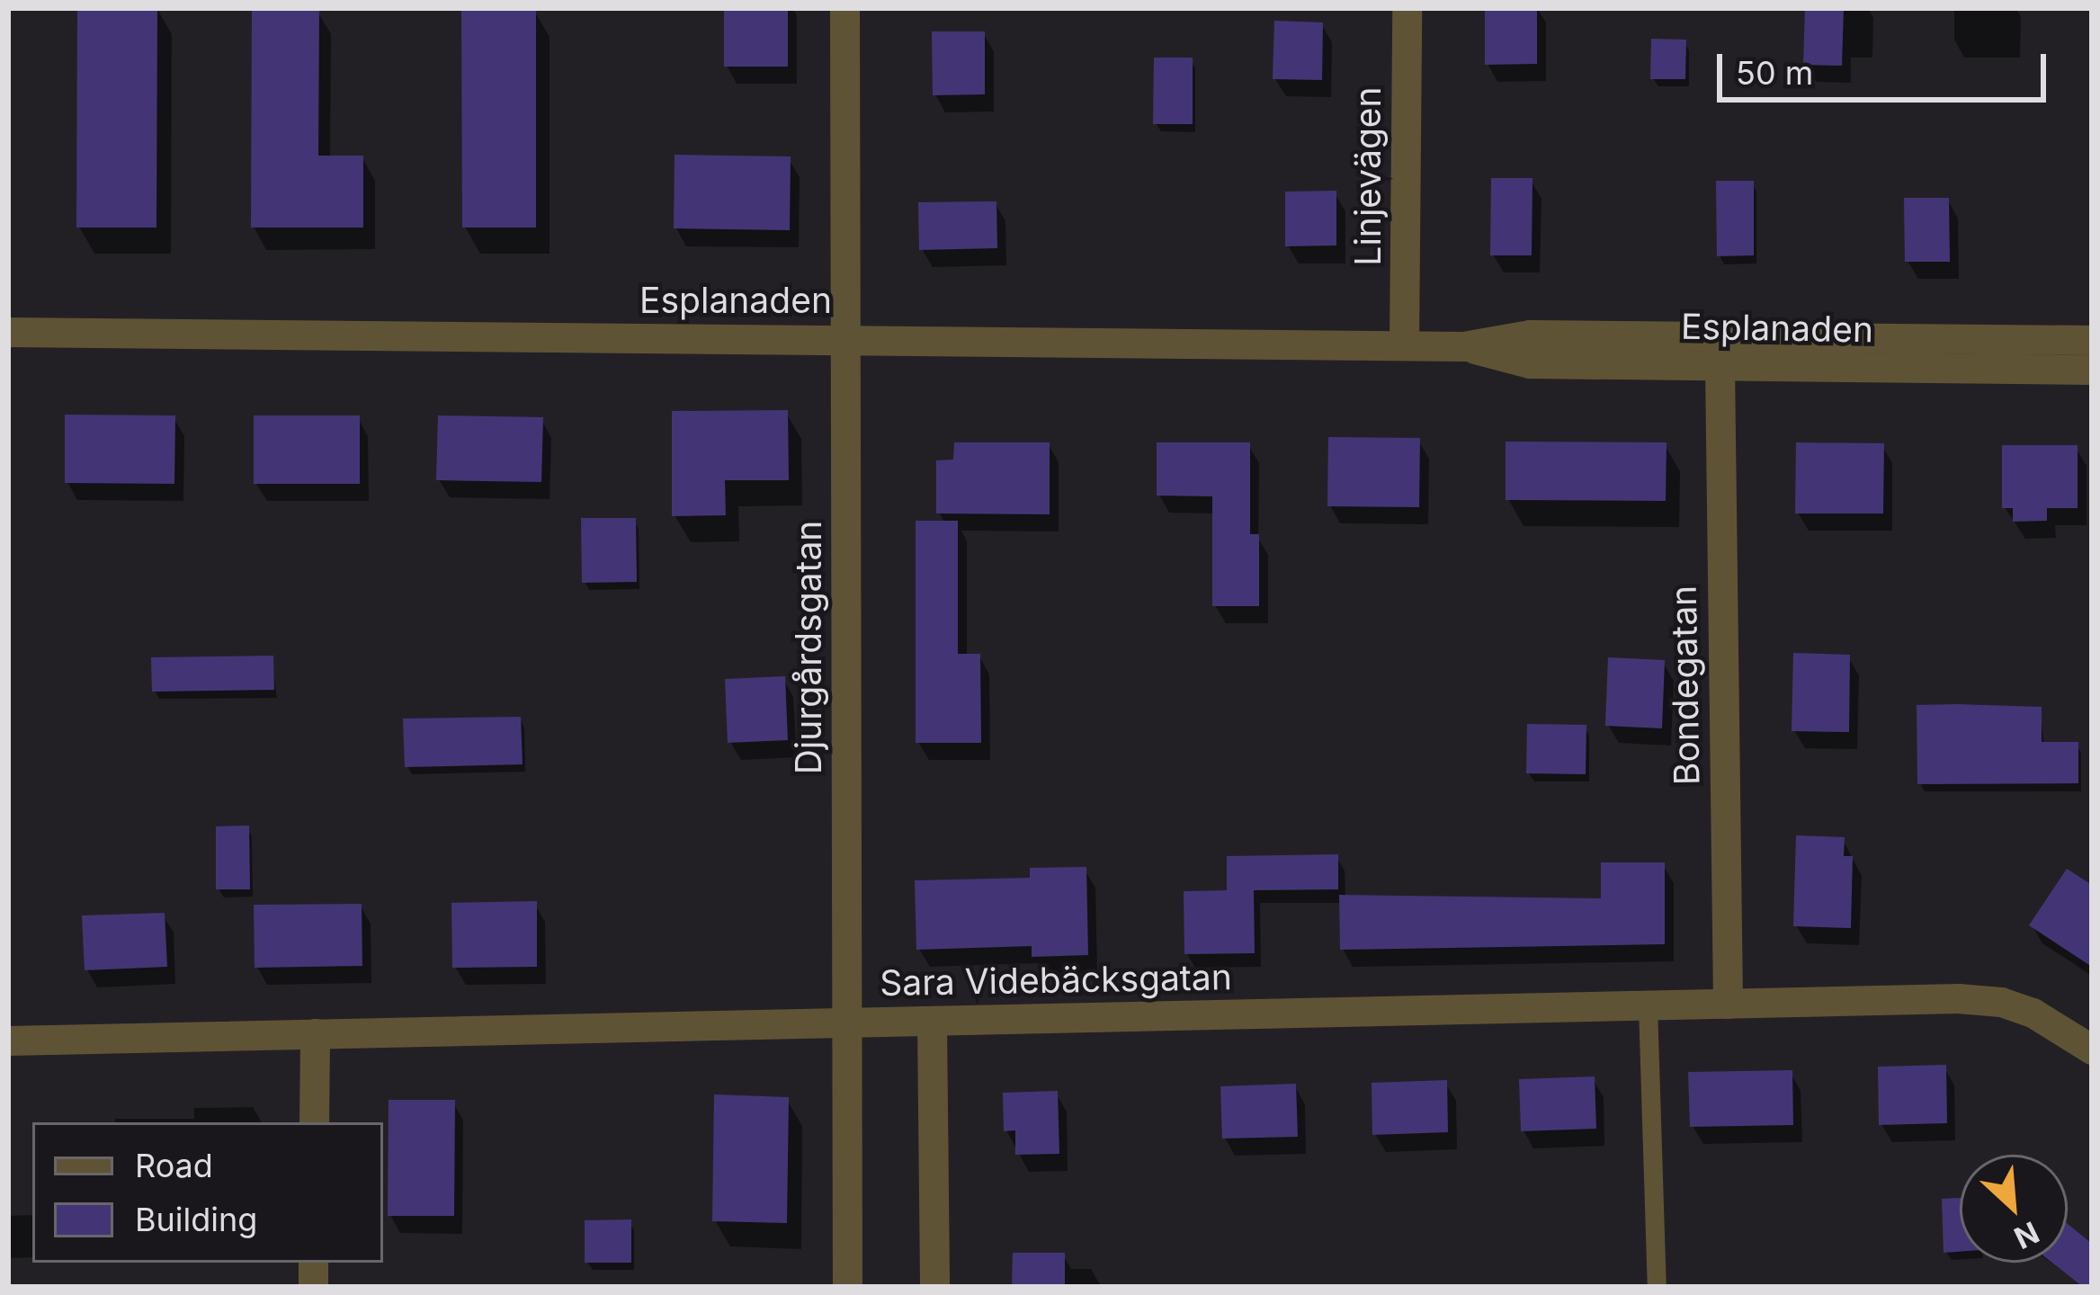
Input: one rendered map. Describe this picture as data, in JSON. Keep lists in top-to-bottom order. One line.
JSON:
{"streets":{"street":["Linjevägen","Esplanaden","Djurgårdsgatan","Bondegatan","Sara Videbäcksgatan"]},"crossings":[["Linjevägen","Esplanaden"],["Esplanaden","Djurgårdsgatan"],["Esplanaden","Bondegatan"],["Djurgårdsgatan","Sara Videbäcksgatan"],["Bondegatan","Sara Videbäcksgatan"]],"legend":["Road","Building"],"scale_bar":"50 m","north":"bottom right"}
